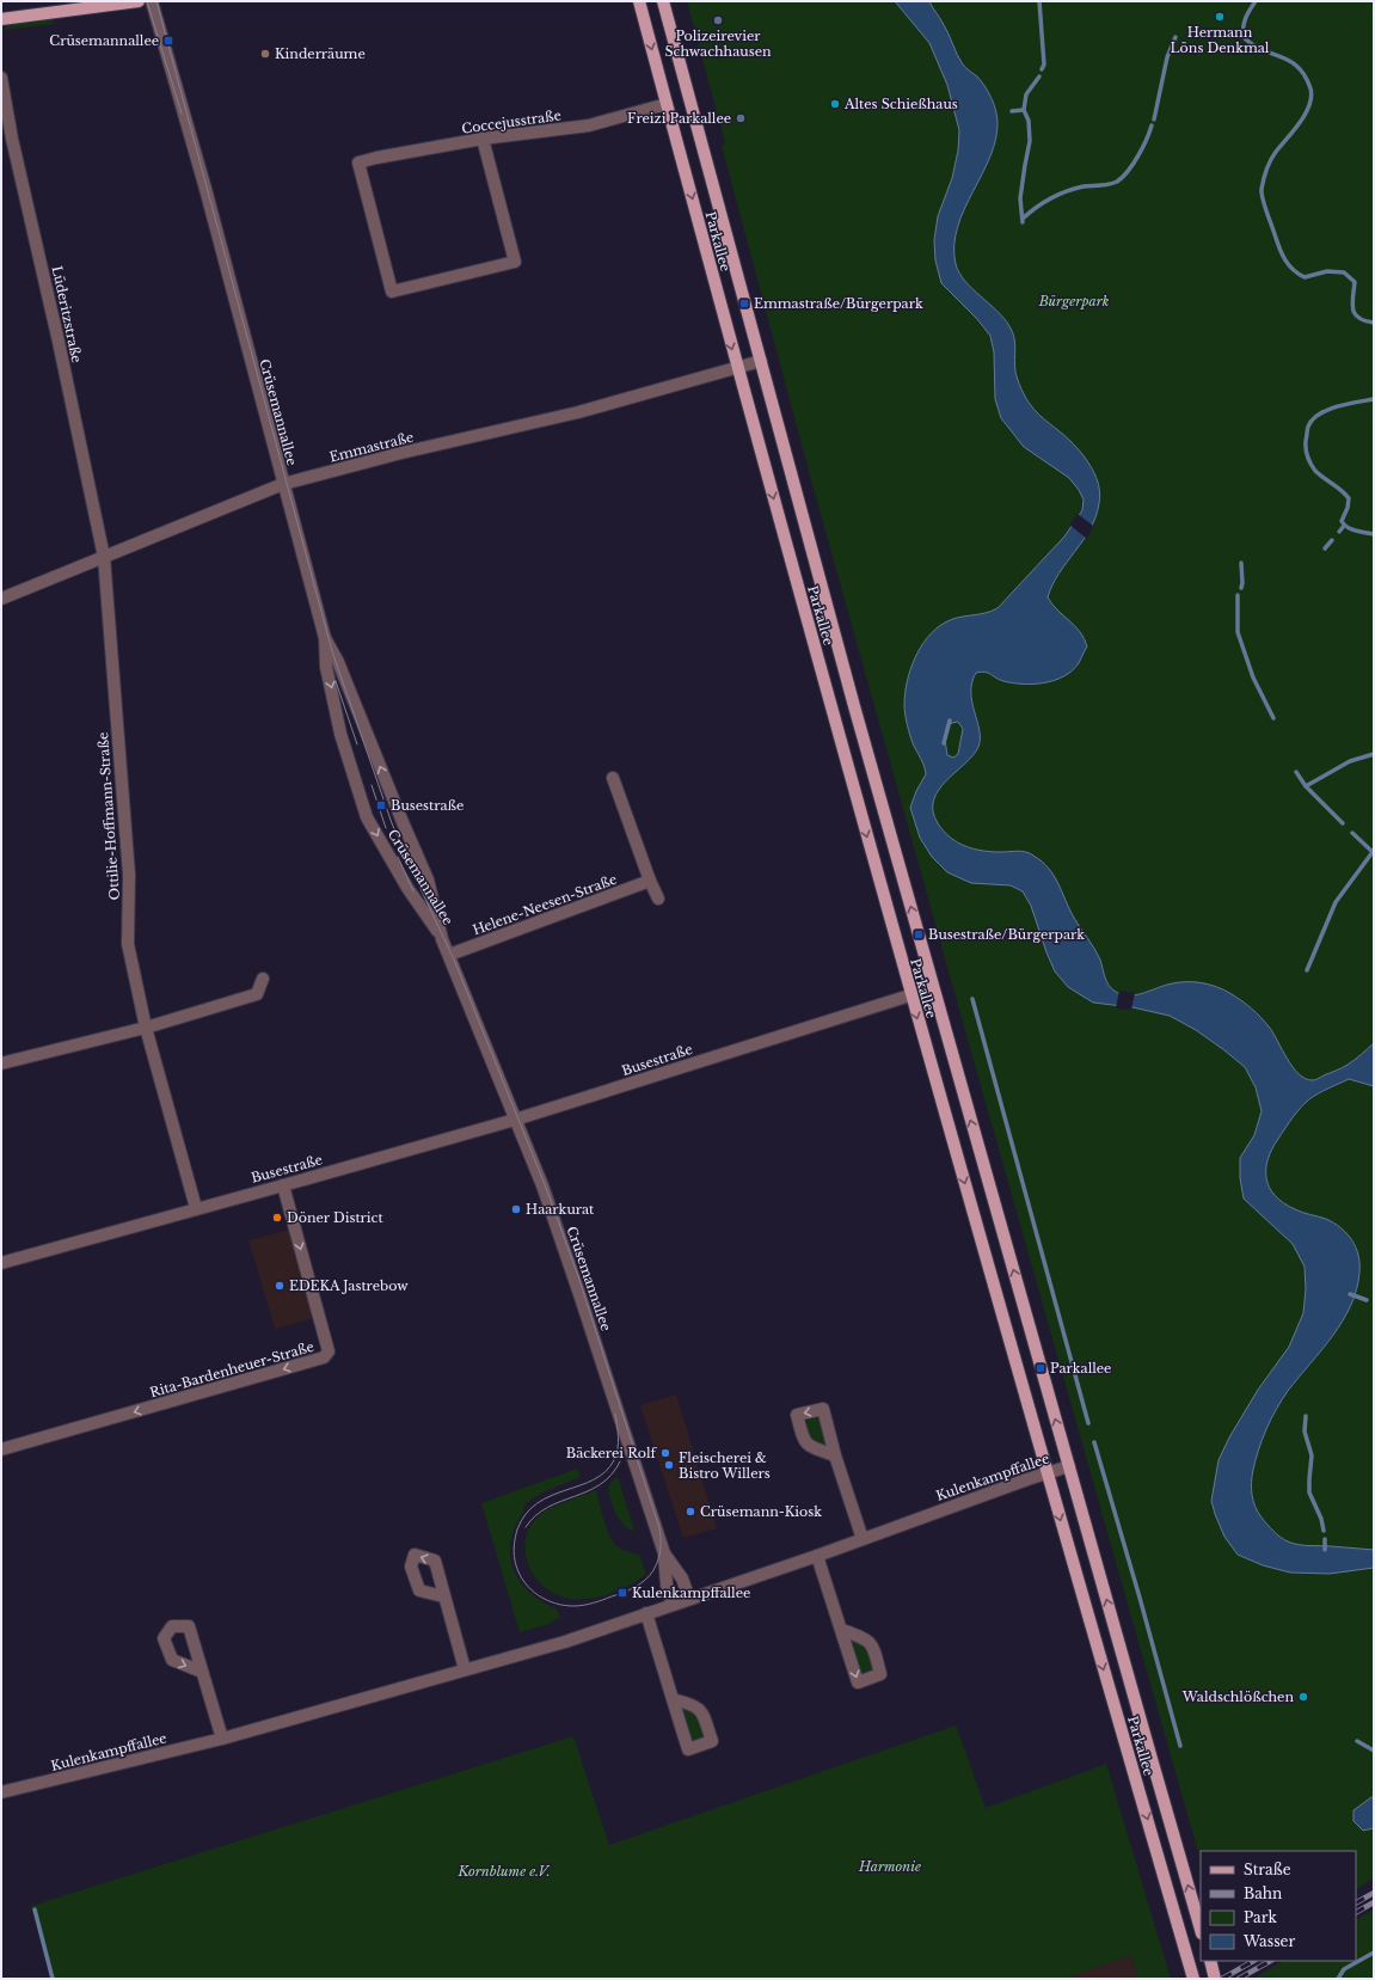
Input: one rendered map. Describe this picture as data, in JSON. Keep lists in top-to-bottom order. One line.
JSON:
{"streets":{"main road":["Parkallee"],"street":["Coccejusstraße","Lüderitzstraße","Crüsemannallee","Emmastraße","Ottilie-Hoffmann-Straße","Helene-Neesen-Straße","Busestraße","Rita-Bardenheuer-Straße","Kulenkampffallee"]},"crossings":[["Coccejusstraße","Parkallee"],["Parkallee","Emmastraße"],["Parkallee","Busestraße"],["Parkallee","Kulenkampffallee"],["Lüderitzstraße","Emmastraße"],["Lüderitzstraße","Ottilie-Hoffmann-Straße"],["Crüsemannallee","Emmastraße"],["Crüsemannallee","Helene-Neesen-Straße"],["Crüsemannallee","Busestraße"],["Crüsemannallee","Kulenkampffallee"],["Emmastraße","Ottilie-Hoffmann-Straße"],["Ottilie-Hoffmann-Straße","Busestraße"],["Busestraße","Rita-Bardenheuer-Straße"]],"parks":["Bürgerpark","Harmonie","Kornblume e.V."],"places":{"other":["Hermann Löns Denkmal","Polizeirevier Schwachhausen","Kinderräume","Altes Schießhaus","Freizi Parkallee","Haarkurat","Döner District","EDEKA Jastrebow","Bäckerei Rolf","Fleischerei & Bistro Willers","Crüsemann-Kiosk","Waldschlößchen"],"transit":["Crüsemannallee","Emmastraße/Bürgerpark","Busestraße","Busestraße/Bürgerpark","Parkallee","Kulenkampffallee"]},"legend":["Straße","Bahn","Park","Wasser"]}
